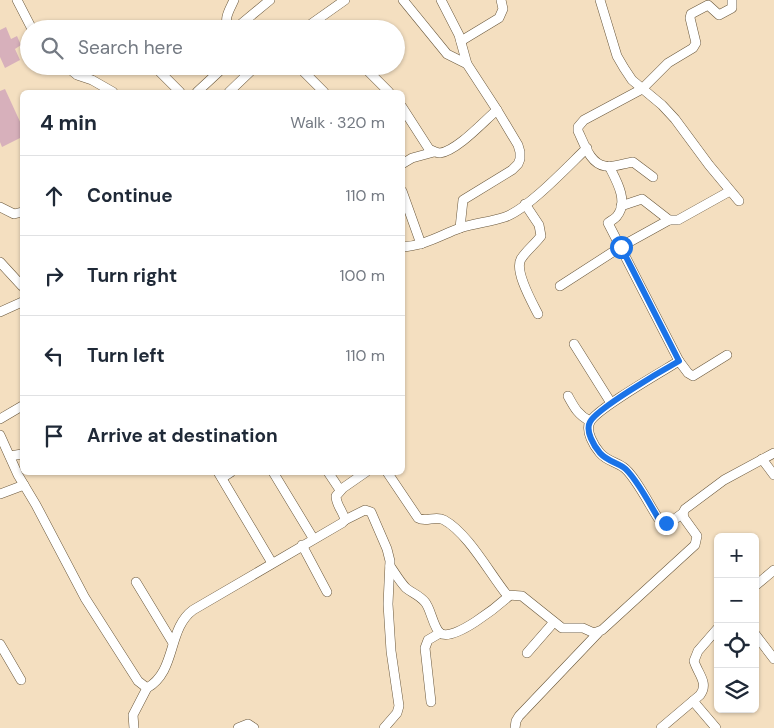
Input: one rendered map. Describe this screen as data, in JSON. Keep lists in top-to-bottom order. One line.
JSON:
{"page":{"search":"Search here","heading":["4 min","Walk · 320 m"],"list":[["Continue","110 m"],["Turn right","100 m"],["Turn left","110 m"],"Arrive at destination"],"map_buttons":["+","−"]}}
